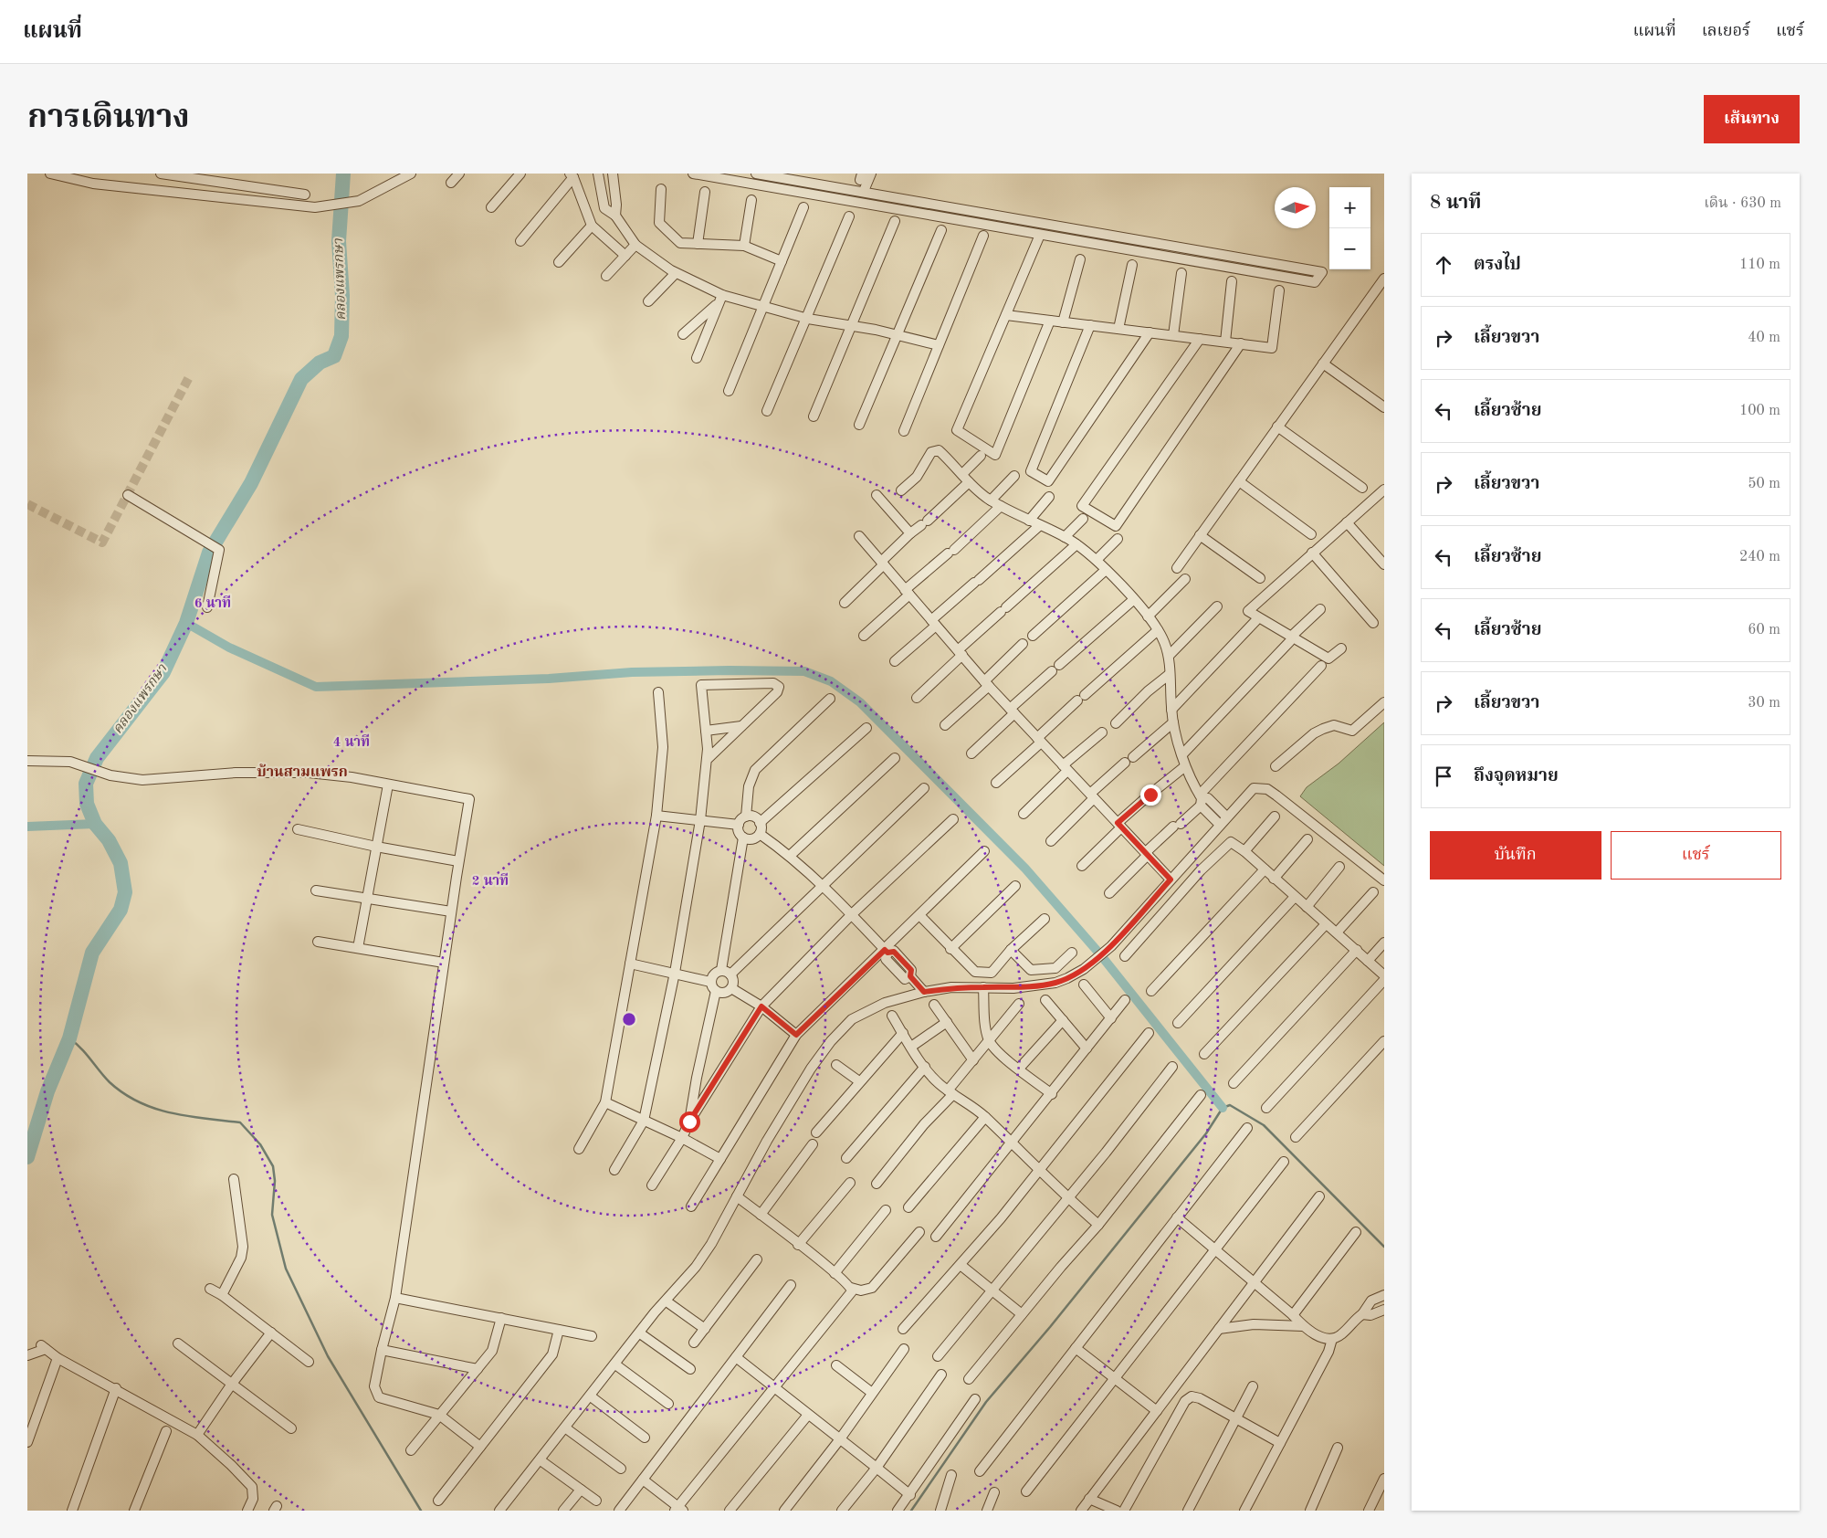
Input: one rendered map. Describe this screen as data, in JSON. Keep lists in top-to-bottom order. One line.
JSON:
{"districts":["บ้านสามแพรก"],"water":["คลองแพรกษา"],"north":"right","page":{"header":"แผนที่","nav":["แผนที่","เลเยอร์","แชร์"],"title":"การเดินทาง","buttons":["เส้นทาง",["บันทึก","แชร์"]],"heading":["8 นาที","เดิน · 630 m"],"map_buttons":["+","−"],"list":[["ตรงไป","110 m"],["เลี้ยวขวา","40 m"],["เลี้ยวซ้าย","100 m"],["เลี้ยวขวา","50 m"],["เลี้ยวซ้าย","240 m"],["เลี้ยวซ้าย","60 m"],["เลี้ยวขวา","30 m"],"ถึงจุดหมาย"]},"rings":["6 นาที","4 นาที","2 นาที"]}
